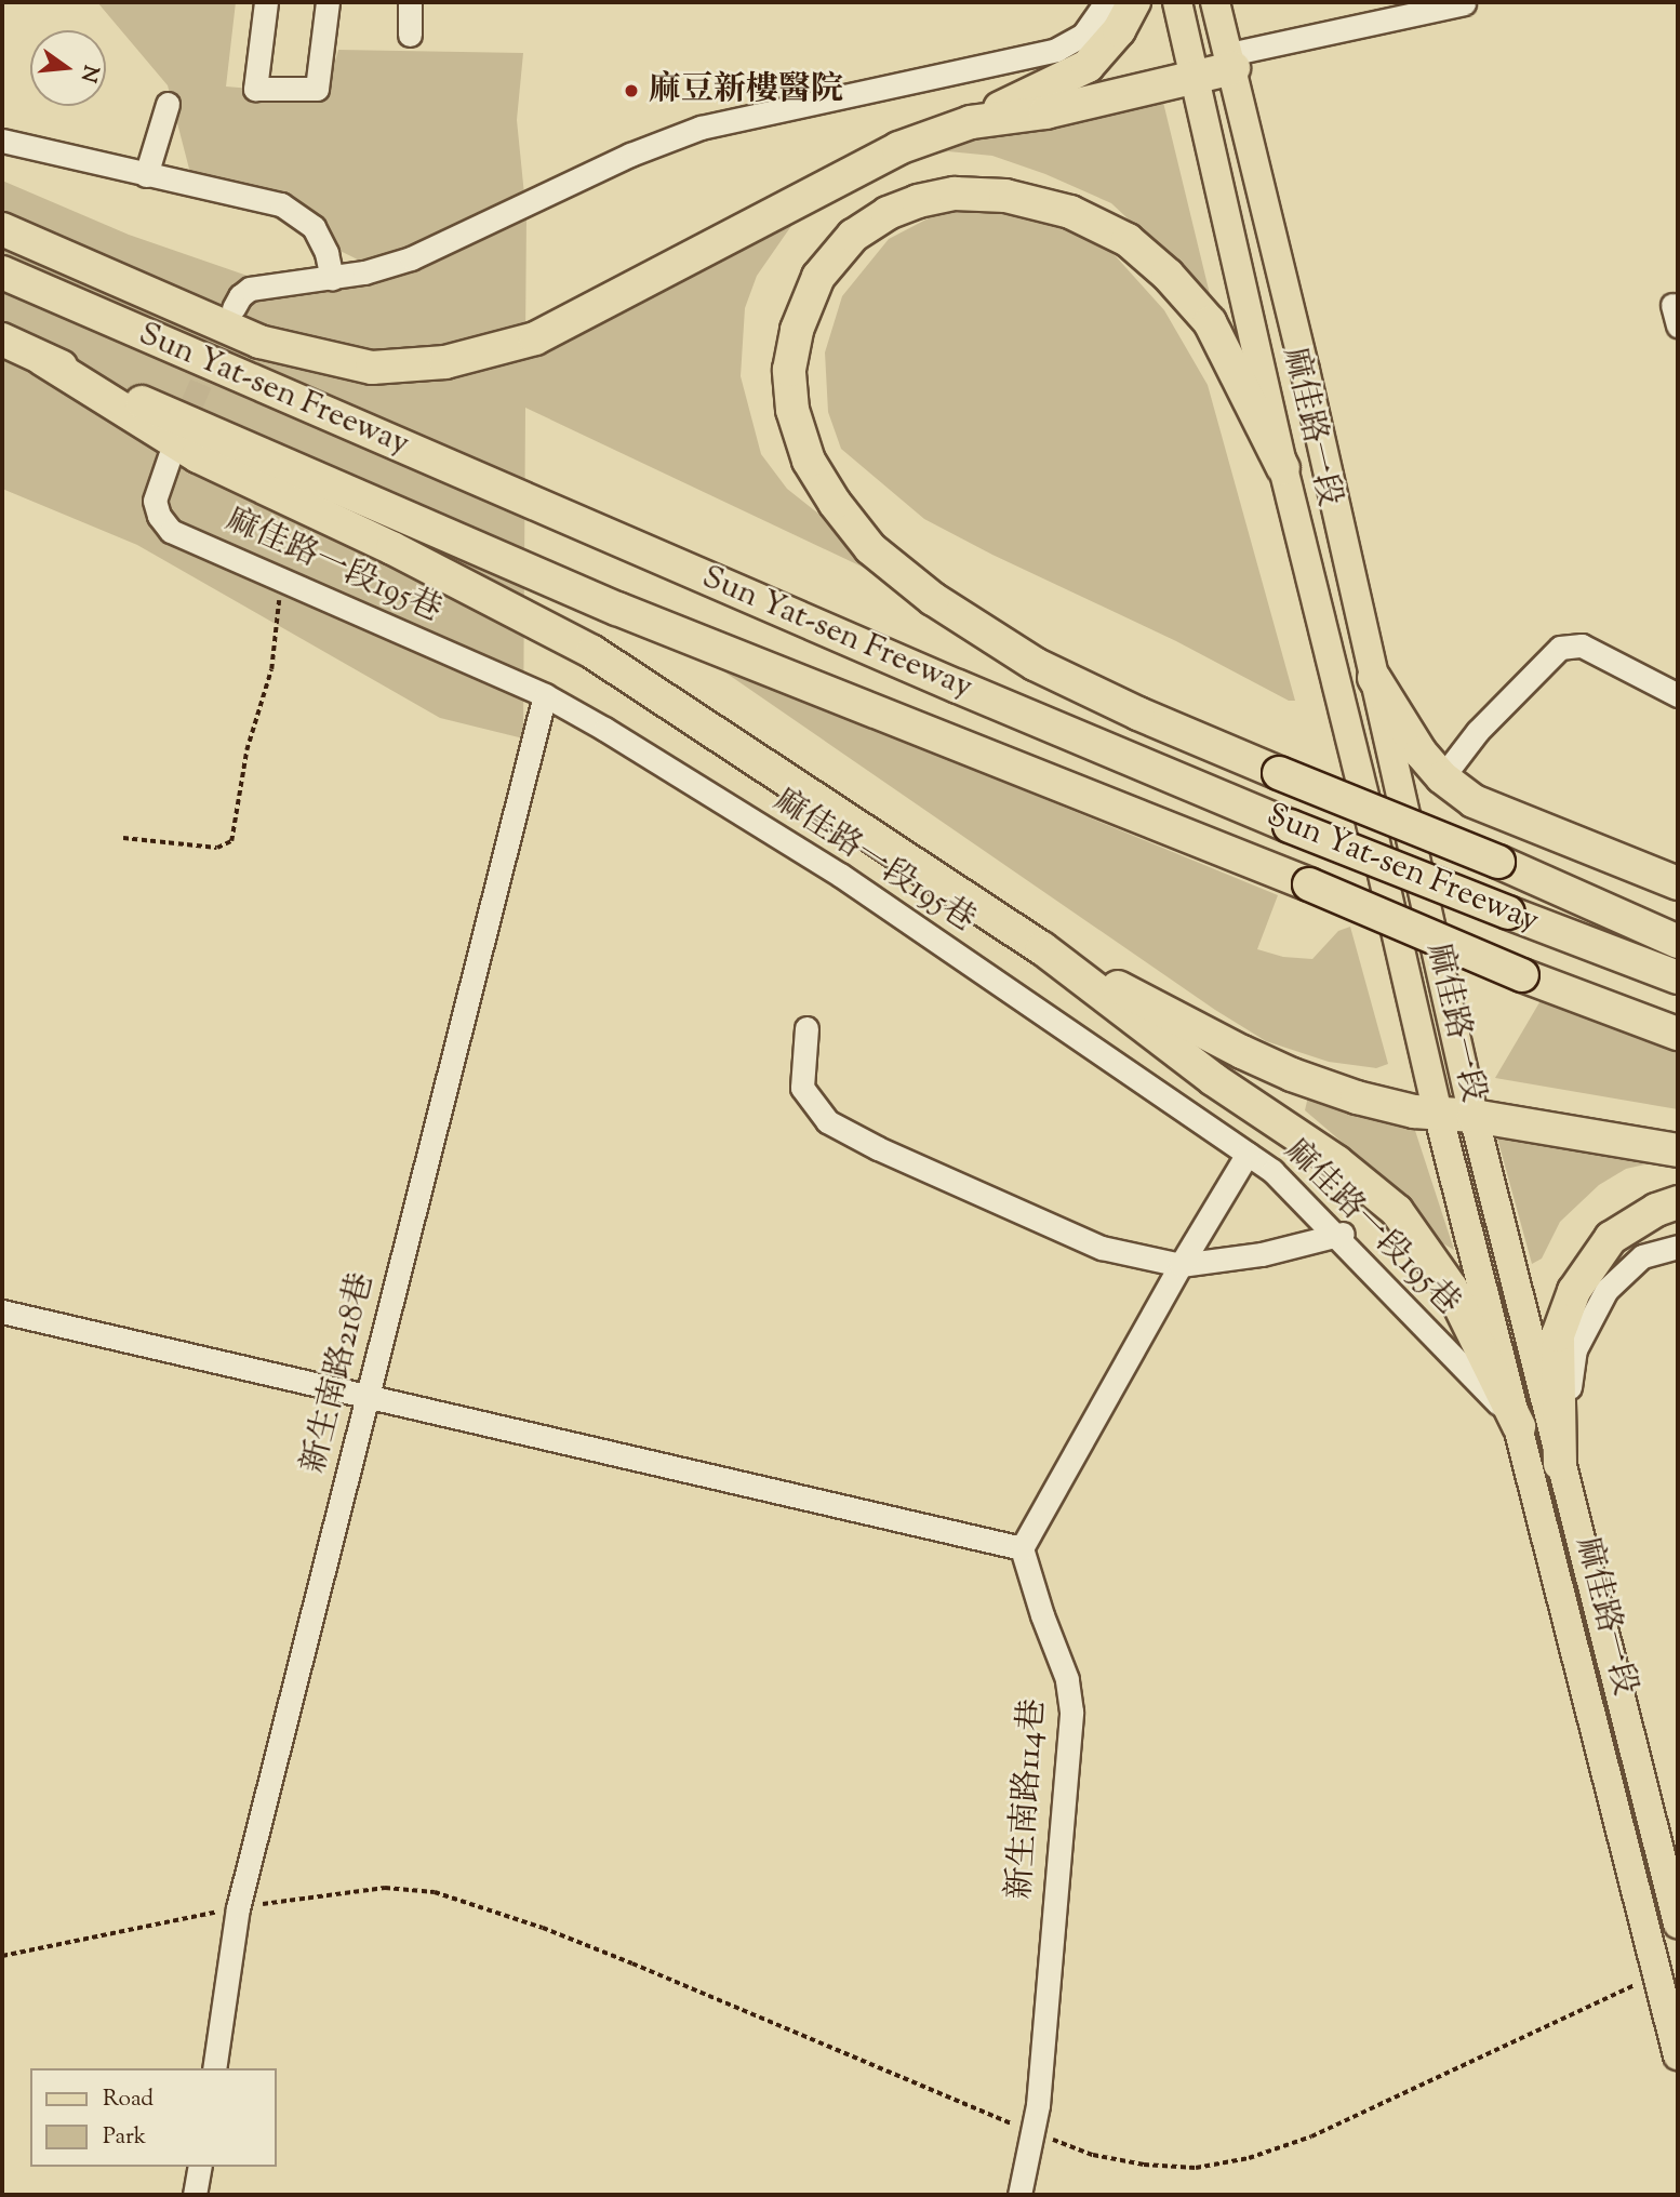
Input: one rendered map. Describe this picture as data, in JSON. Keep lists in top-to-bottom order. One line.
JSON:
{"streets":{"highway":["Sun Yat-sen Freeway"],"main road":["麻佳路一段"],"lane":["麻佳路一段195巷","新生南路218巷","新生南路114巷"]},"crossings":[["麻佳路一段","麻佳路一段195巷"],["麻佳路一段195巷","新生南路218巷"]],"places":["麻豆新樓醫院"],"legend":["Road","Park"],"north":"right"}
